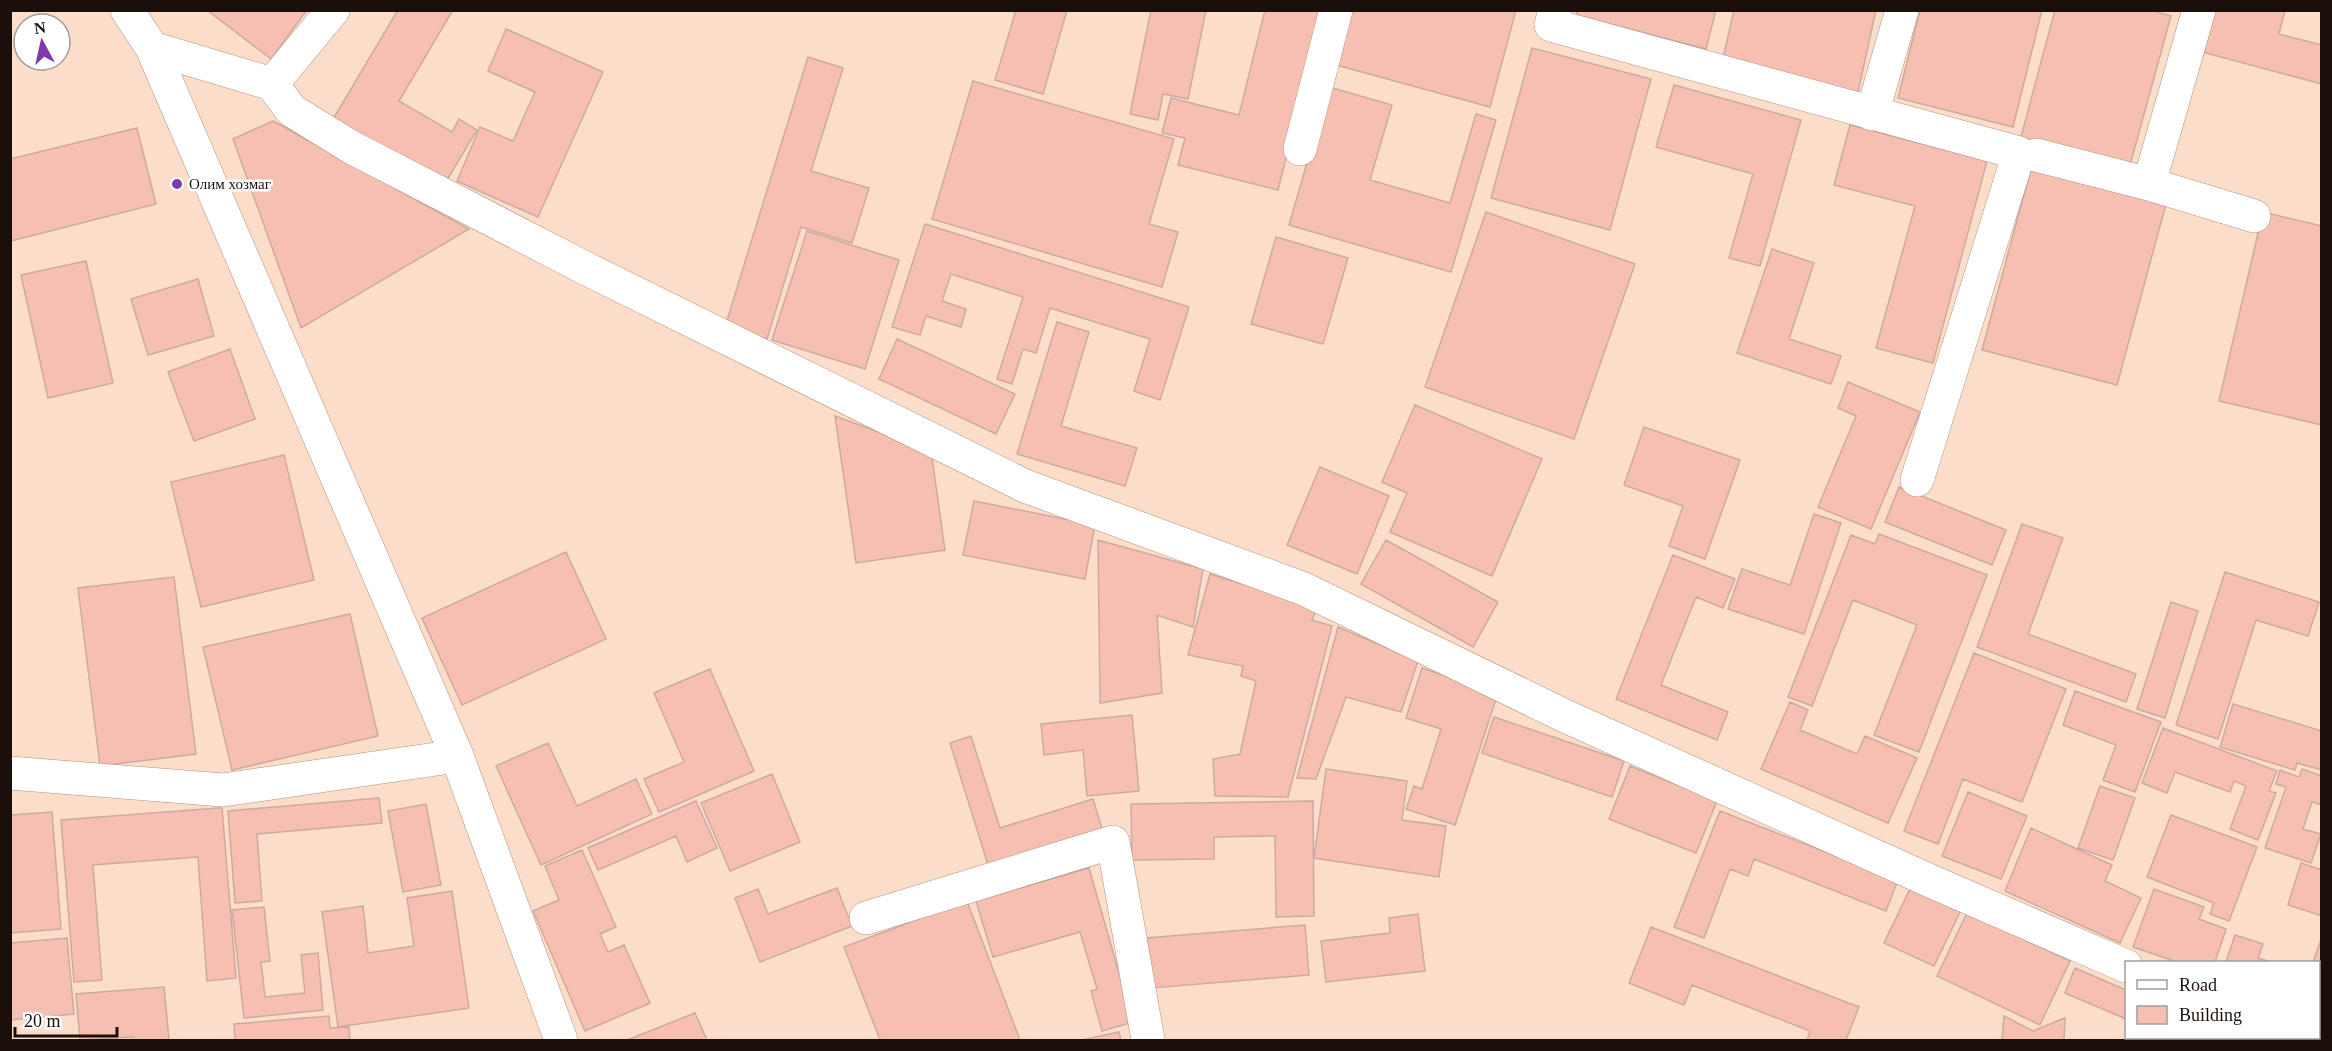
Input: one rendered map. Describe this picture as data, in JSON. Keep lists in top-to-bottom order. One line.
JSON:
{"places":["Олим хозмаг"],"legend":["Road","Building"],"scale_bar":"20 m","north":"top"}
